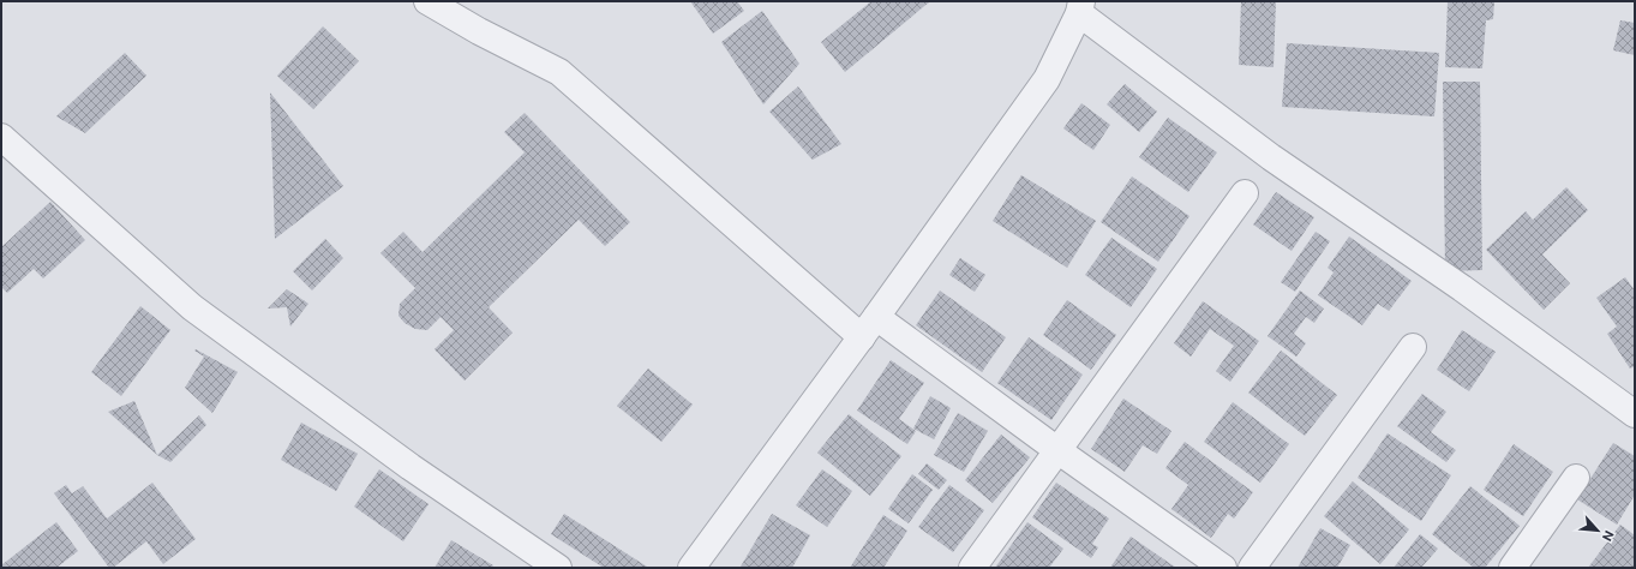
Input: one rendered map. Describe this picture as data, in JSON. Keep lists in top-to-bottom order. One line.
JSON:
{"north":"bottom right"}
